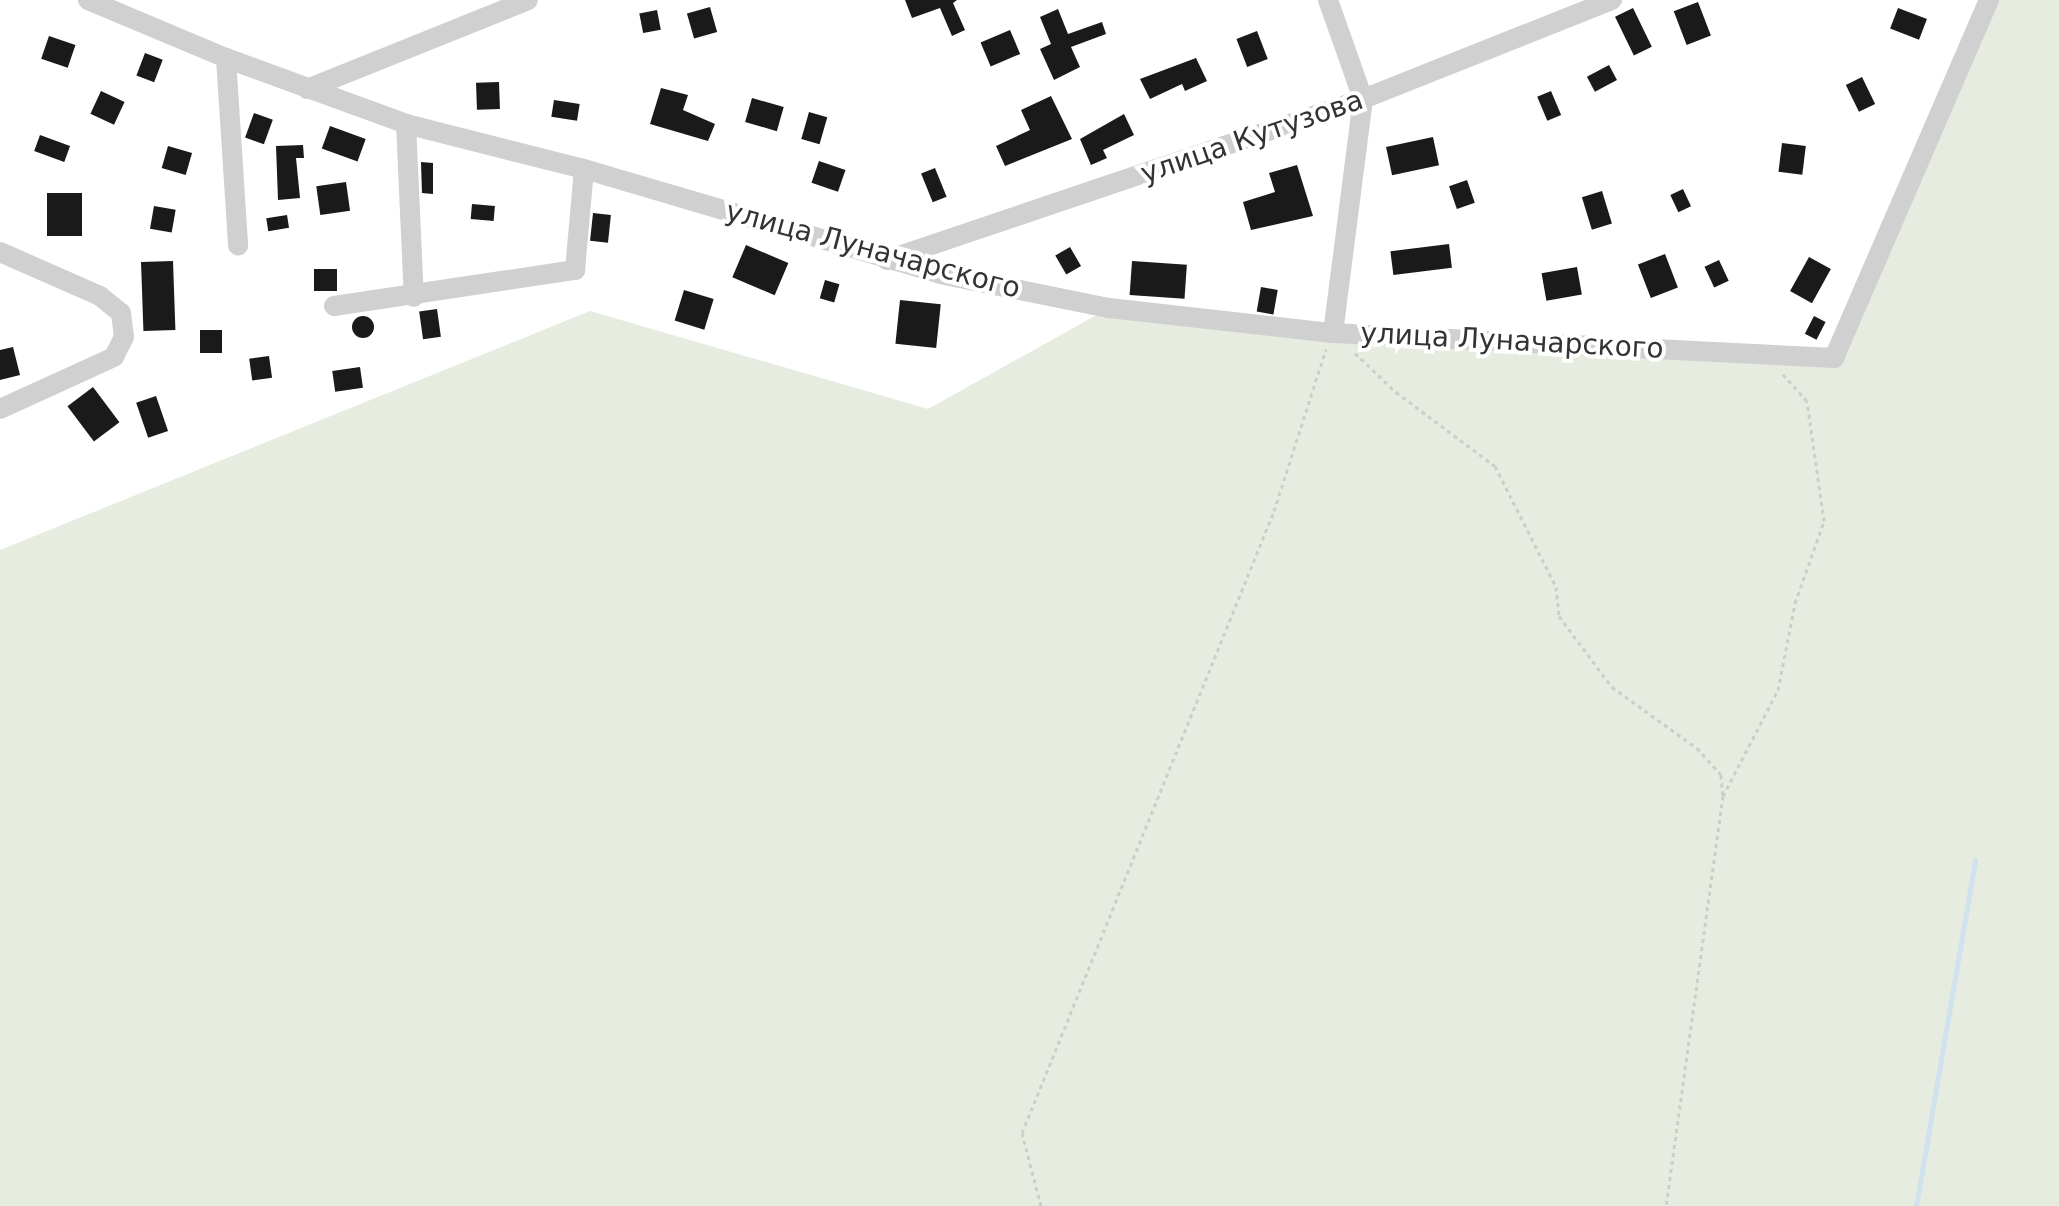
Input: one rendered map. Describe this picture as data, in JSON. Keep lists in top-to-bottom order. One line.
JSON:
{"streets":{"street":["улица Кутузова","улица Луначарского"]},"crossings":[["улица Кутузова","улица Луначарского"]]}
